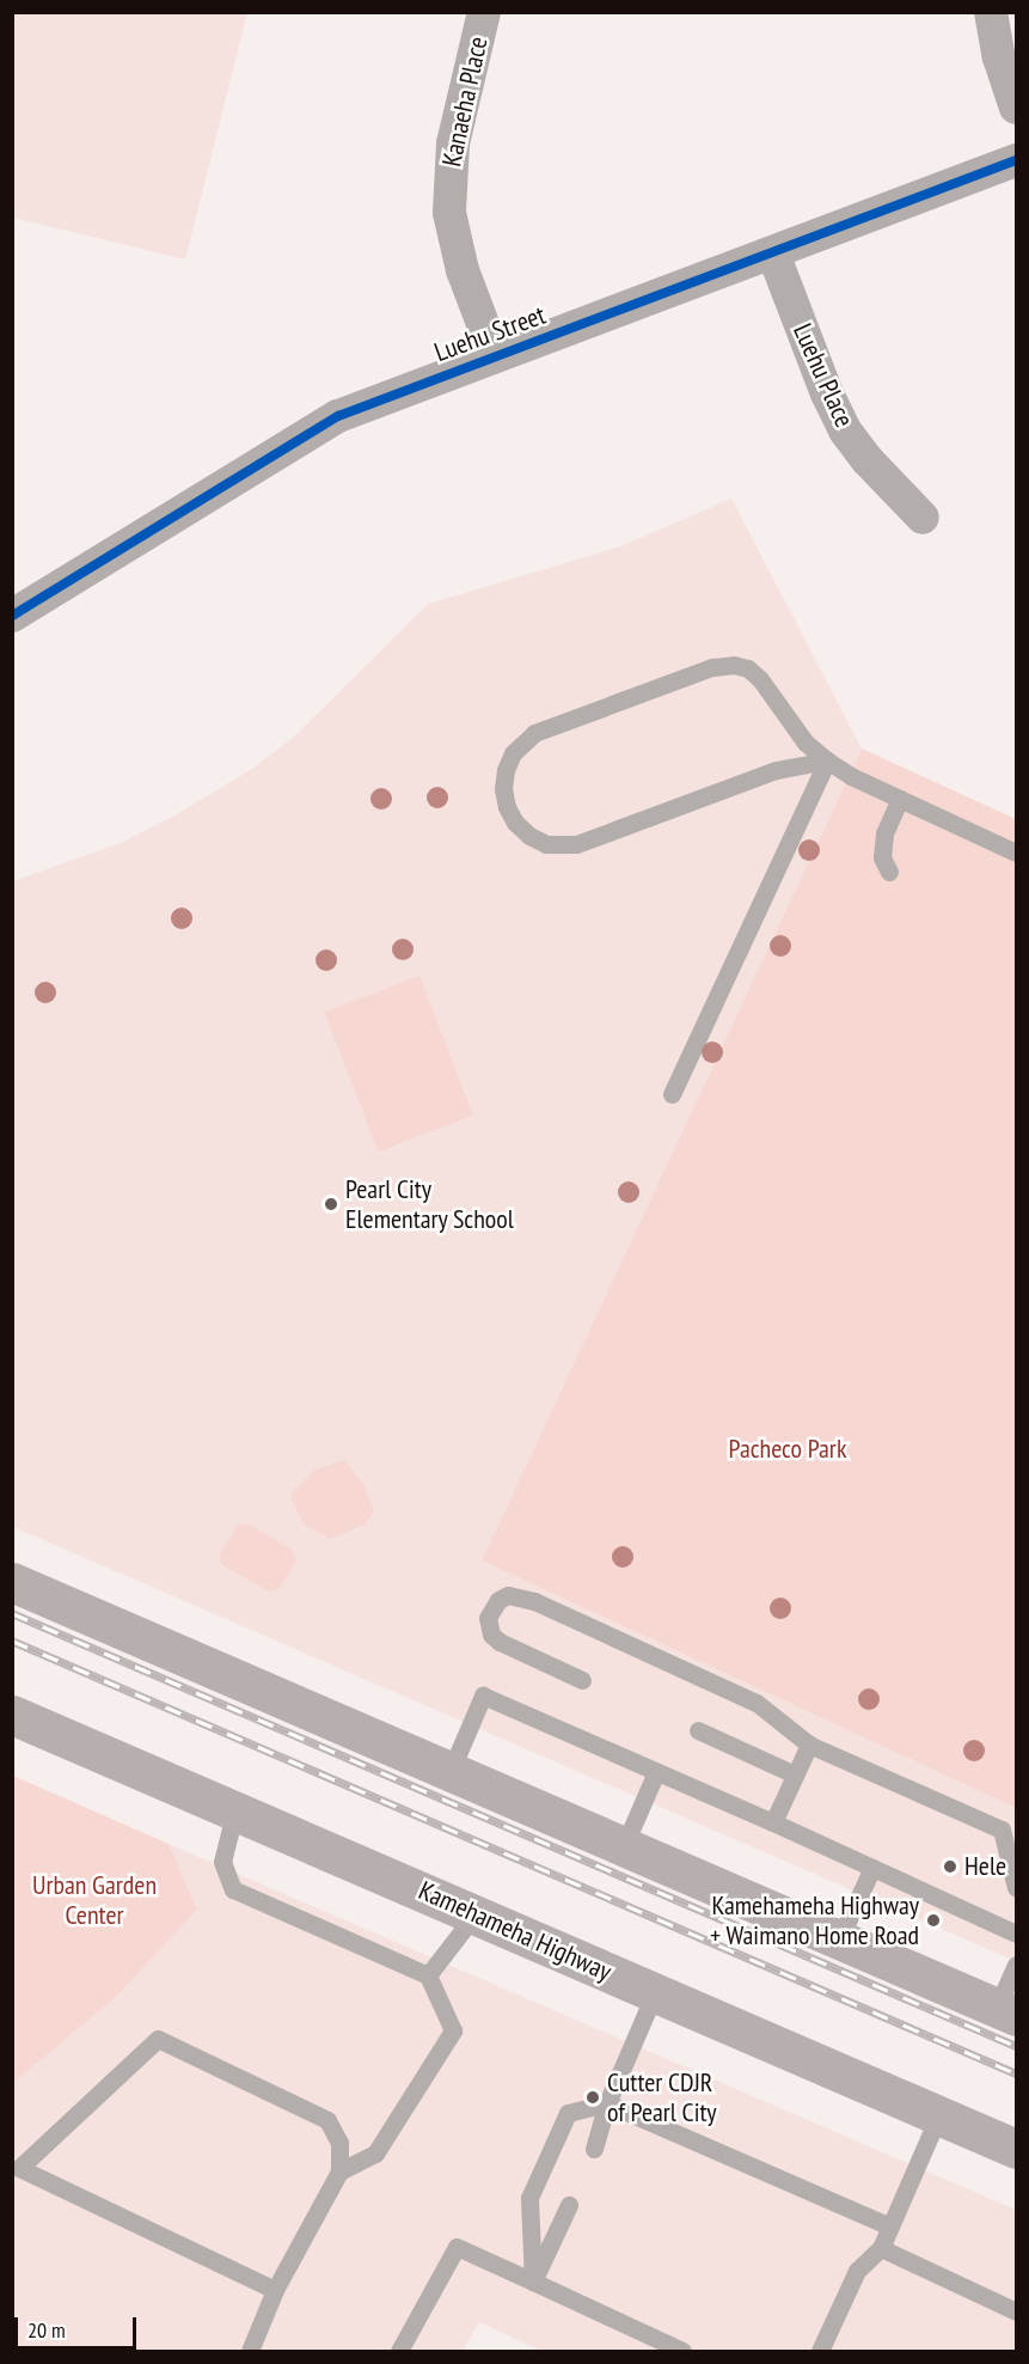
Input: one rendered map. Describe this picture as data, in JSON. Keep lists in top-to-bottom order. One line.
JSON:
{"streets":{"main road":["Kamehameha Highway"],"street":["Kanaeha Place","Luehu Street","Luehu Place"]},"crossings":[["Kanaeha Place","Luehu Street"],["Luehu Street","Luehu Place"]],"parks":["Pacheco Park","Urban Garden Center"],"places":["Pearl City Elementary School","Hele","Kamehameha Highway + Waimano Home Road","Cutter CDJR of Pearl City"],"scale_bar":"20 m"}
